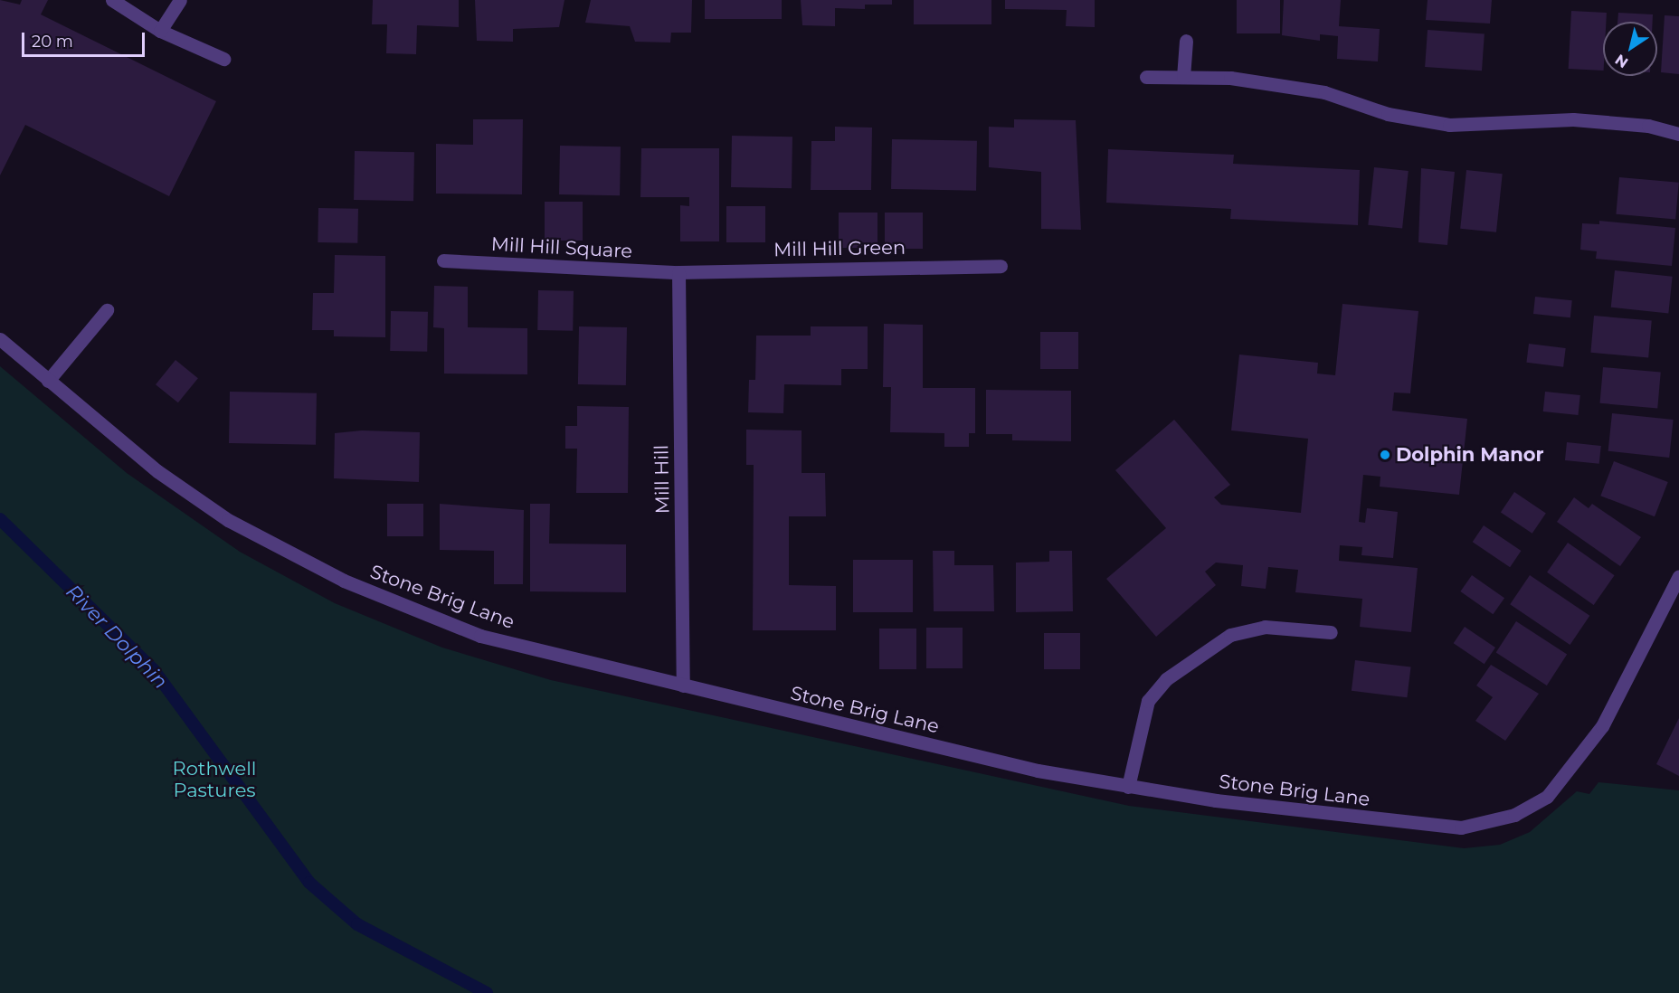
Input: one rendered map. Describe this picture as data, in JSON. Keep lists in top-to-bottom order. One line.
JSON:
{"streets":{"street":["Mill Hill Square","Mill Hill Green","Mill Hill","Stone Brig Lane"]},"crossings":[["Mill Hill Square","Mill Hill Green"],["Mill Hill Square","Mill Hill"],["Mill Hill Green","Mill Hill"],["Mill Hill","Stone Brig Lane"]],"water":["River Dolphin"],"parks":["Rothwell Pastures"],"places":["Dolphin Manor"],"scale_bar":"20 m","north":"bottom left"}
